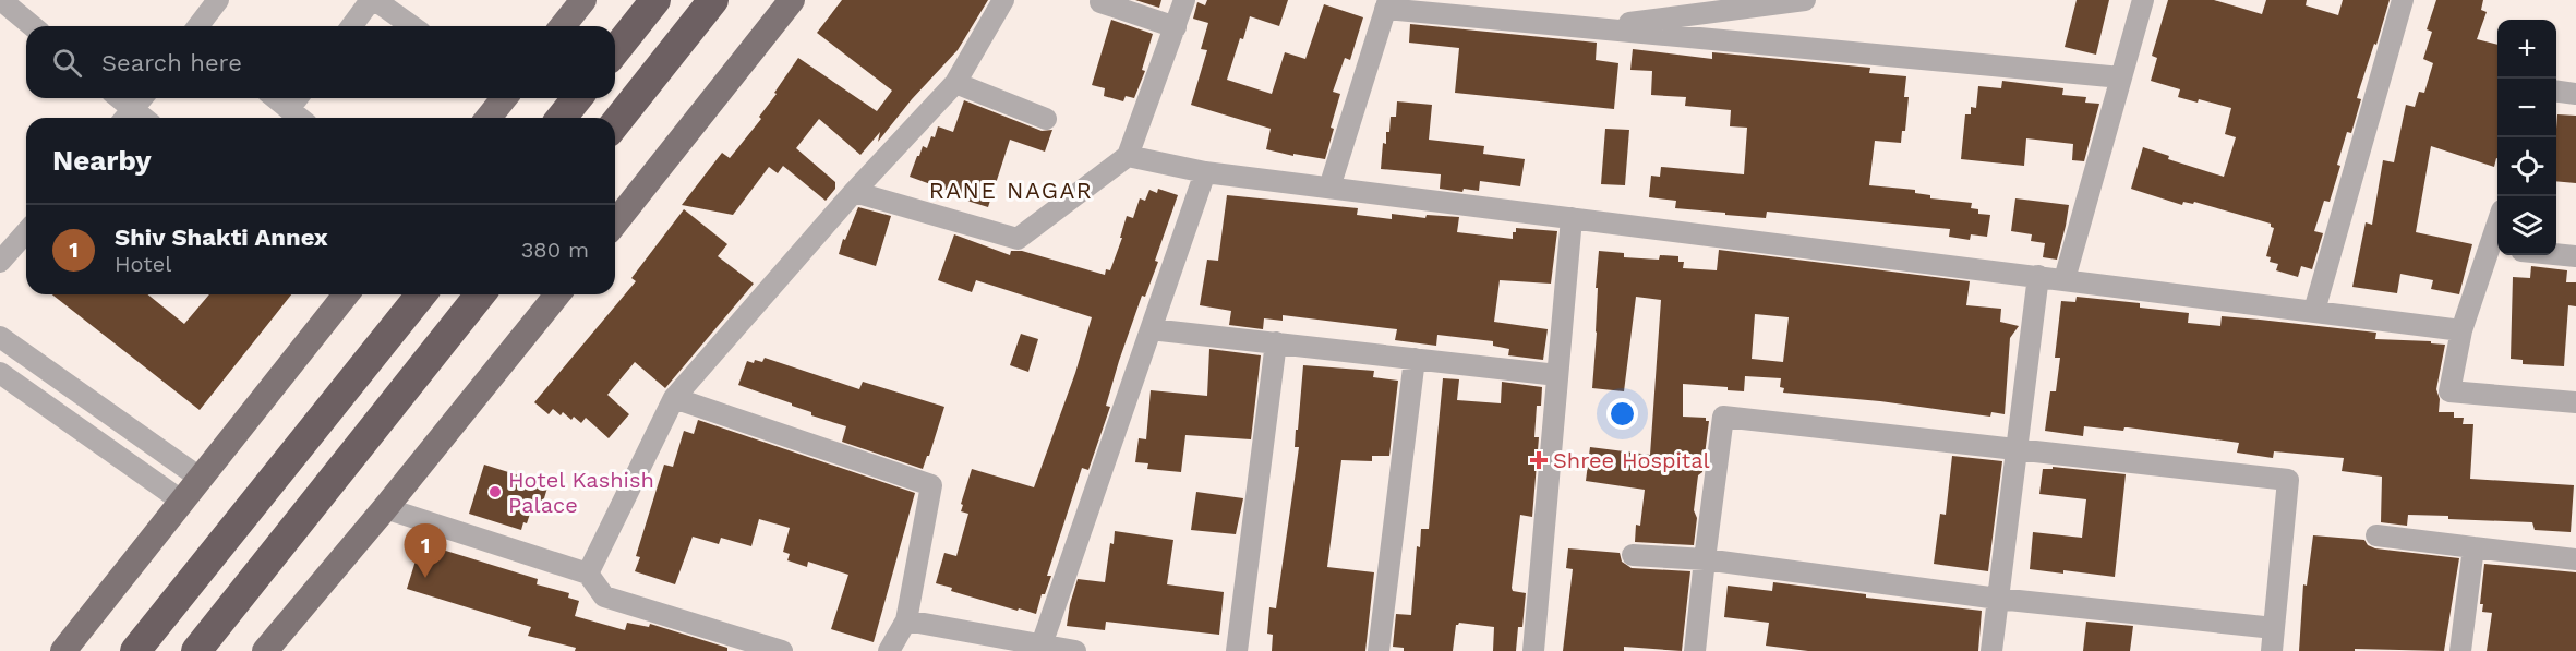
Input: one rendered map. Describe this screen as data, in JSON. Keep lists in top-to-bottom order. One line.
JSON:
{"districts":["RANE NAGAR"],"places":{"health":["Shree Hospital"],"other":["Hotel Kashish Palace"]},"page":{"map_buttons":["+","−"],"search":"Search here","heading":"Nearby","list":[{"mark":"1","name":"Shiv Shakti Annex","note":"Hotel","value":"380 m"}],"pins":"1"}}
